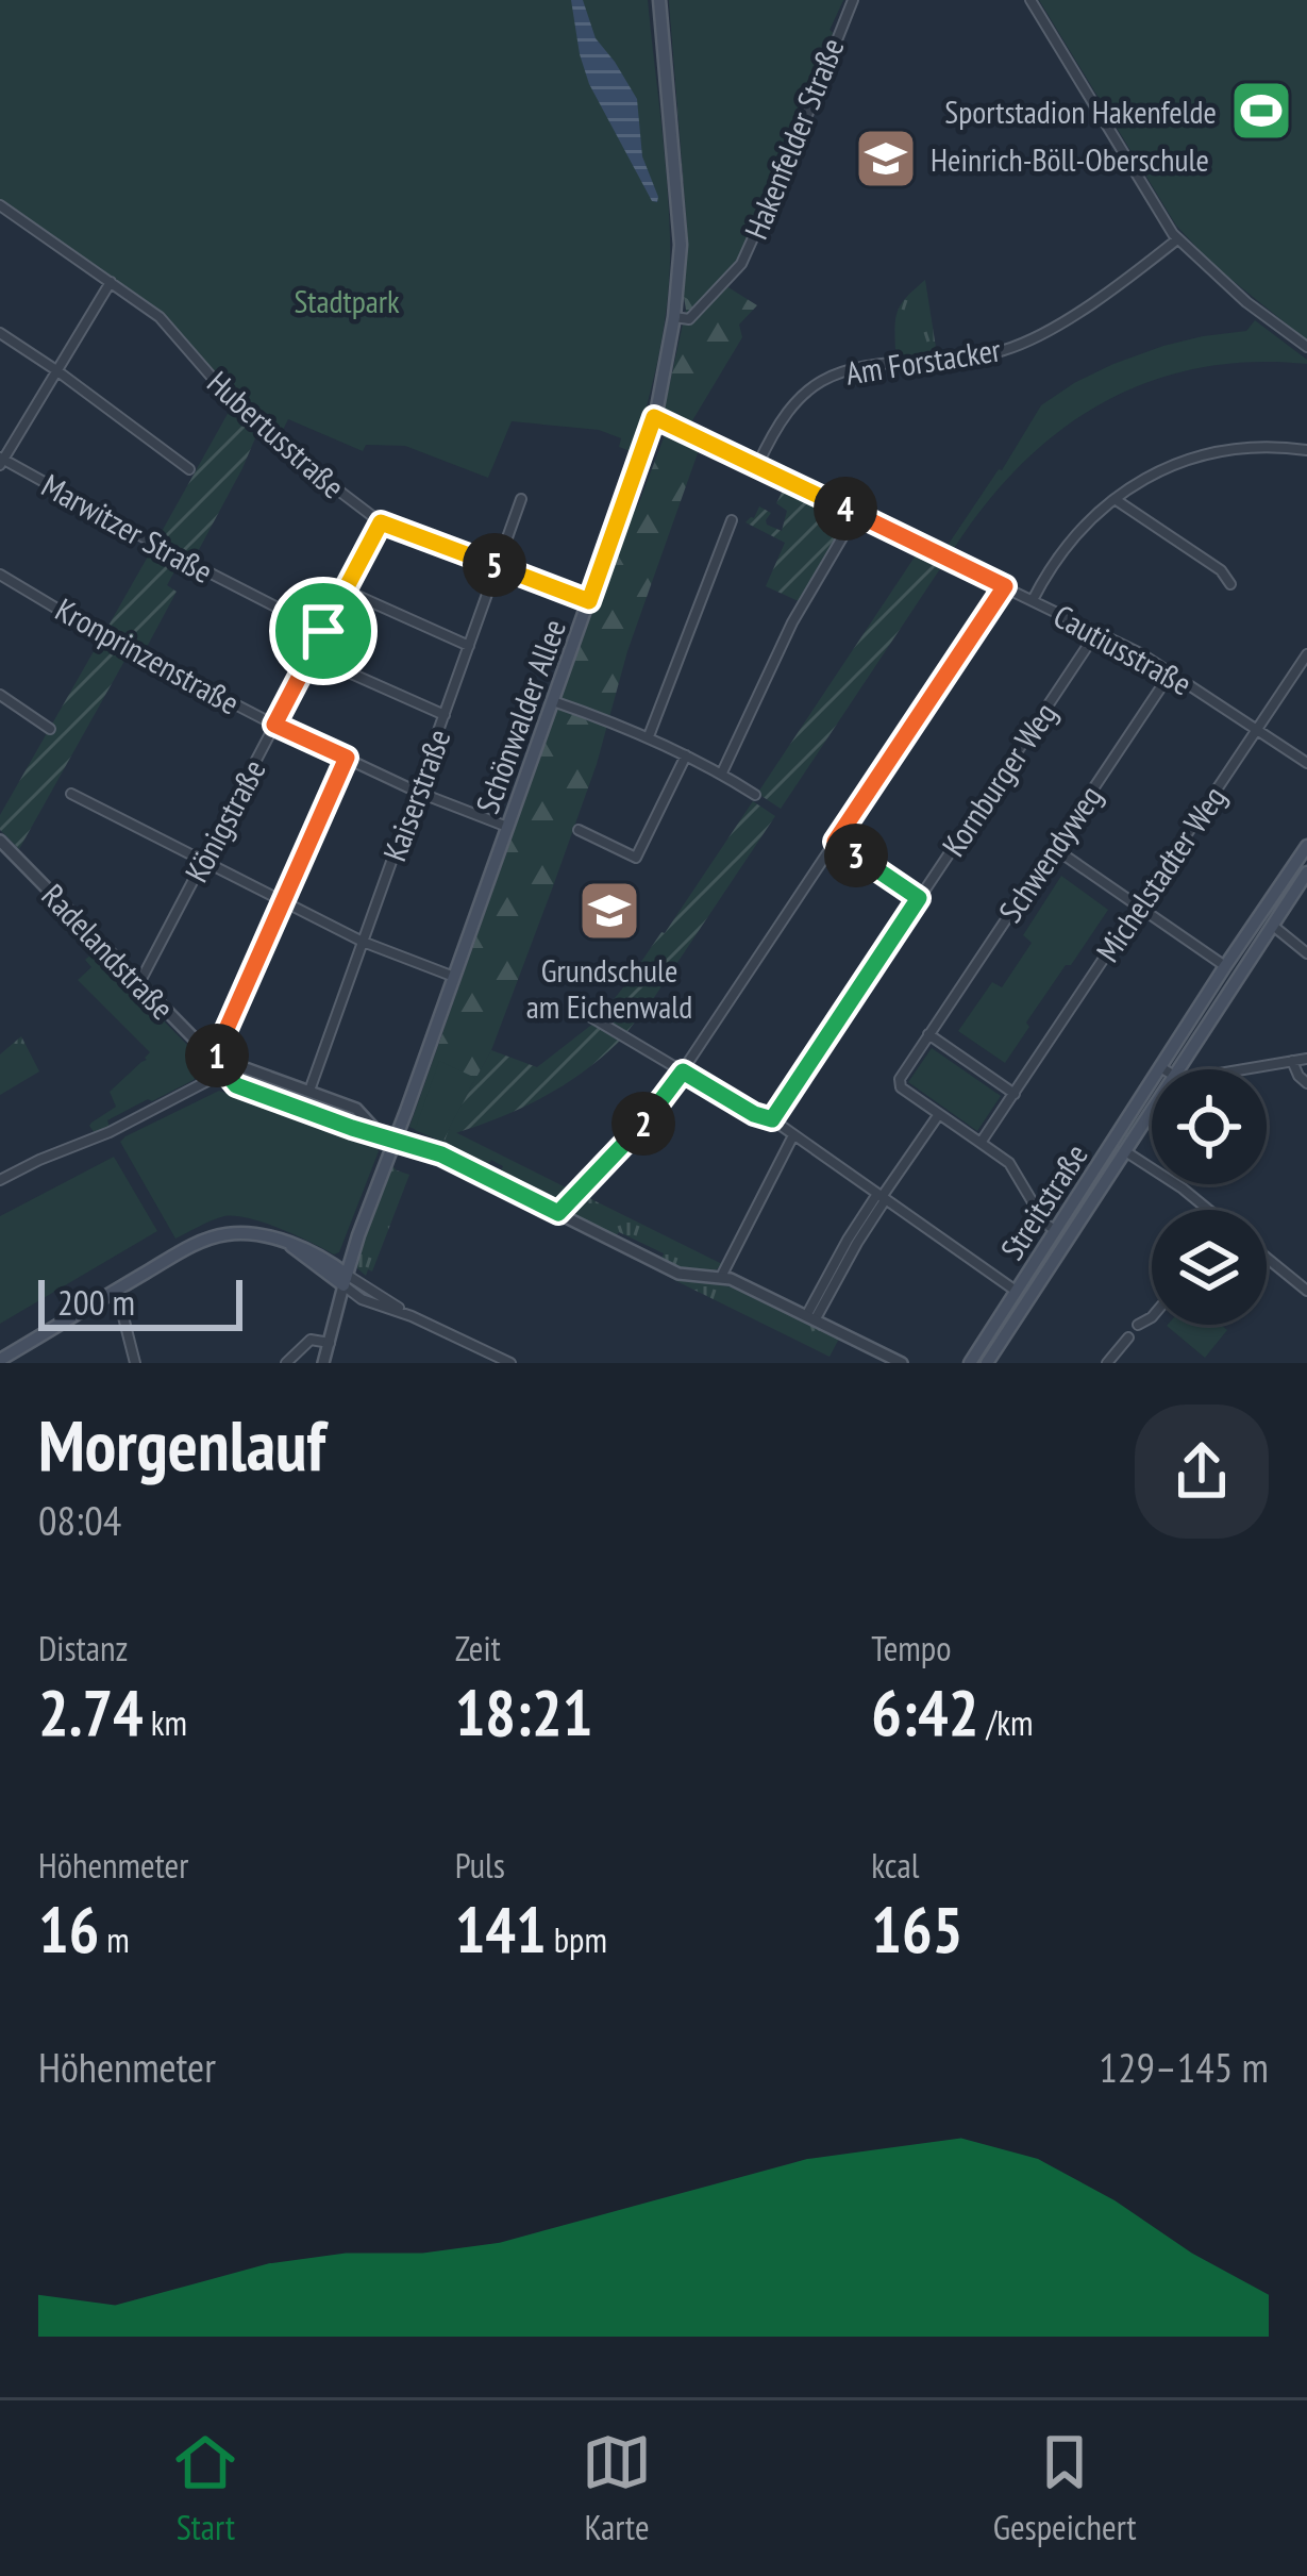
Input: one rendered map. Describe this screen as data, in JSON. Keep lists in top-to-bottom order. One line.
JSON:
{"streets":{"main road":["Schönwalder Allee","Streitstraße"],"street":["Hakenfelder Straße","Am Forstacker","Hubertusstraße","Marwitzer Straße","Cautiusstraße","Kronprinzenstraße","Kornburger Weg","Kaiserstraße","Königstraße","Schwendyweg","Michelstadter Weg","Radelandstraße"]},"crossings":[["Hakenfelder Straße","Schönwalder Allee"],["Am Forstacker","Cautiusstraße"],["Hubertusstraße","Schönwalder Allee"],["Hubertusstraße","Kaiserstraße"],["Hubertusstraße","Königstraße"],["Marwitzer Straße","Königstraße"],["Cautiusstraße","Schönwalder Allee"],["Cautiusstraße","Kornburger Weg"],["Cautiusstraße","Schwendyweg"],["Cautiusstraße","Michelstadter Weg"],["Kronprinzenstraße","Schönwalder Allee"],["Kronprinzenstraße","Kaiserstraße"],["Kronprinzenstraße","Königstraße"],["Schönwalder Allee","Radelandstraße"],["Königstraße","Radelandstraße"]],"parks":["Stadtpark"],"places":{"sports":["Sportstadion Hakenfelde"],"school or university":["Heinrich-Böll-Oberschule","Grundschule am Eichenwald"]},"scale_bar":"200 m","page":{"pins":["4","5","3","1","2"],"scale":"200 m","heading":["Morgenlauf","08:04"],"stats":[["Distanz","2.74 km"],["Zeit","18:21"],["Tempo","6:42 /km"],["Höhenmeter","16 m"],["Puls","141 bpm"],["kcal","165"]],"chart":["Höhenmeter","129–145 m"],"tabs":["Start","Karte","Gespeichert"]}}
